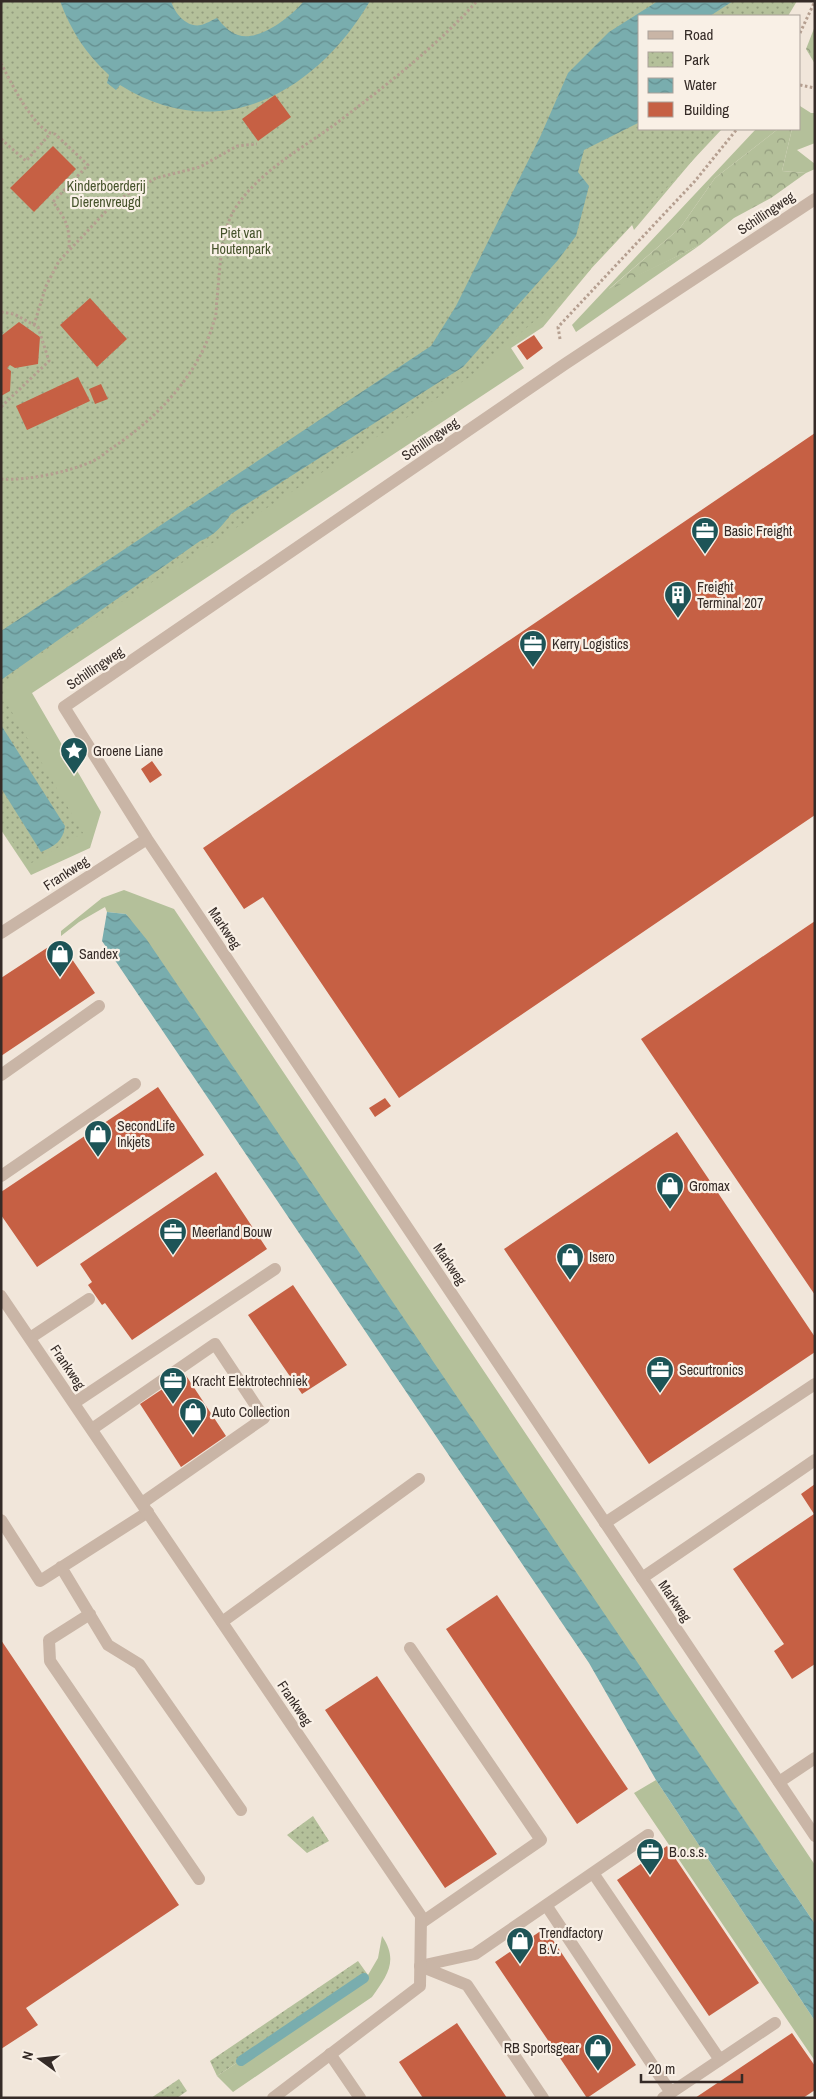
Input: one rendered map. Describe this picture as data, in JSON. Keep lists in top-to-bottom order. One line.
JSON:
{"streets":{"street":["Schillingweg","Frankweg","Markweg"]},"crossings":[["Schillingweg","Markweg"],["Frankweg","Markweg"]],"parks":["Kinderboerderij Dierenvreugd","Piet van Houtenpark"],"places":{"office":["Basic Freight","Kerry Logistics","Meerland Bouw","Securtronics","Kracht Elektrotechniek","B.o.s.s."],"building":["Freight Terminal 207"],"place":["Groene Liane"],"shop":["Sandex","SecondLife Inkjets","Gromax","Isero","Auto Collection","Trendfactory B.V.","RB Sportsgear"]},"legend":["Road","Park","Water","Building"],"scale_bar":"20 m","north":"left"}
